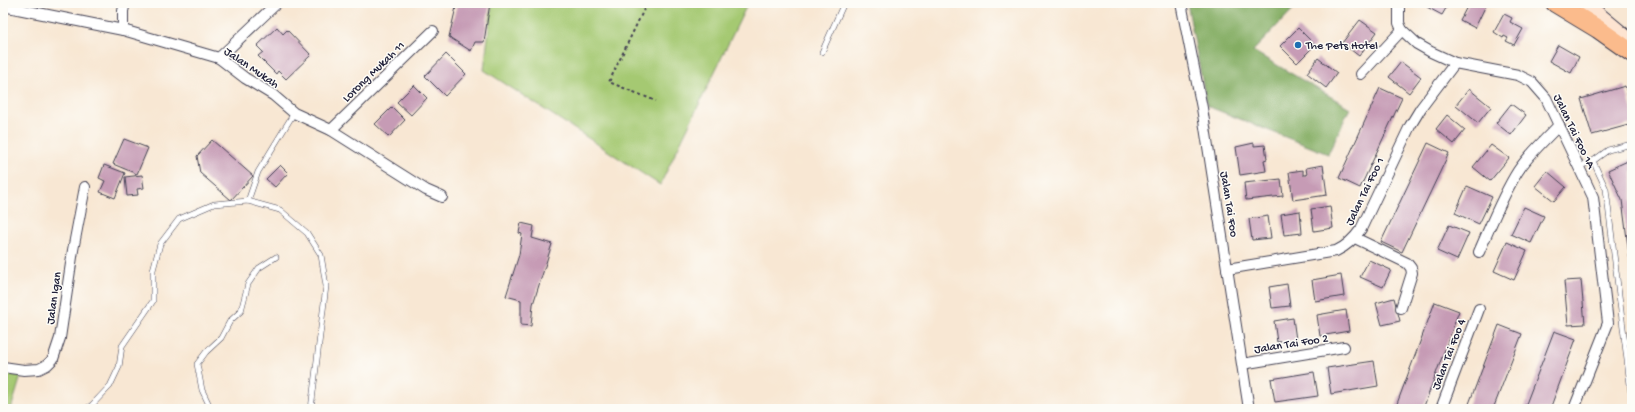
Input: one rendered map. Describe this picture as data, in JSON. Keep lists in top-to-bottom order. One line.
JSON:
{"streets":{"street":["Jalan Mukah","Lorong Mukah 11","Jalan Tai Foo 1A","Jalan Tai Foo 1","Jalan Tai Foo","Jalan Igan","Jalan Tai Foo 2","Jalan Tai Foo 4"]},"crossings":[["Jalan Mukah","Lorong Mukah 11"],["Jalan Tai Foo 1A","Jalan Tai Foo 1"],["Jalan Tai Foo 1","Jalan Tai Foo"],["Jalan Tai Foo","Jalan Tai Foo 2"]],"places":["The Pets Hotel"]}
